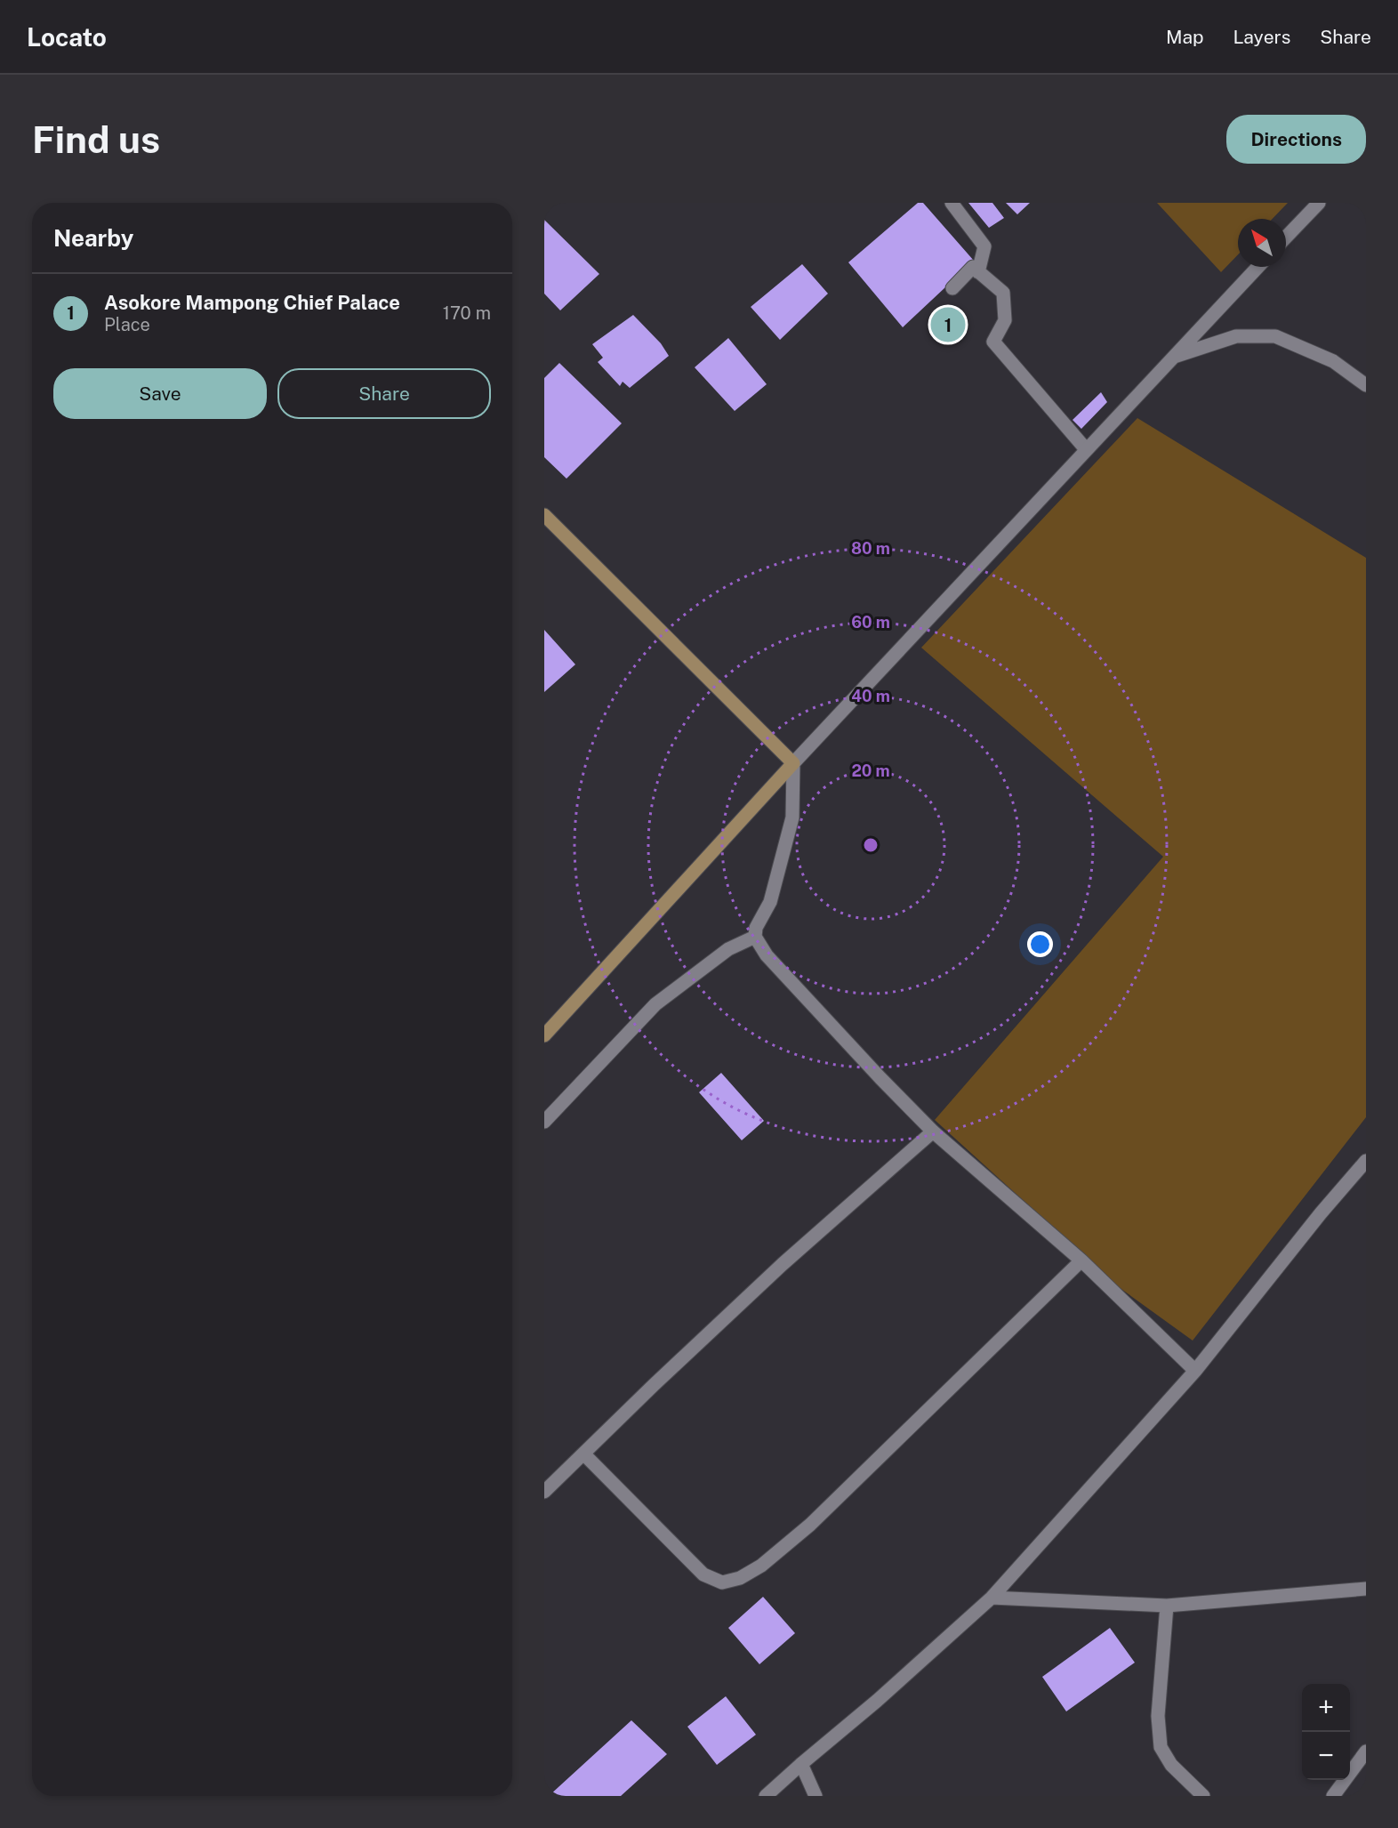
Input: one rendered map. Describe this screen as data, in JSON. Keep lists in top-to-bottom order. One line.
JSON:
{"north":"top left","page":{"header":"Locato","nav":["Map","Layers","Share"],"buttons":["Directions",["Save","Share"]],"title":"Find us","heading":"Nearby","list":[{"mark":"1","name":"Asokore Mampong Chief Palace","note":"Place","value":"170 m"}],"pins":"1","map_buttons":["+","−"]},"rings":["80 m","60 m","40 m","20 m"]}
